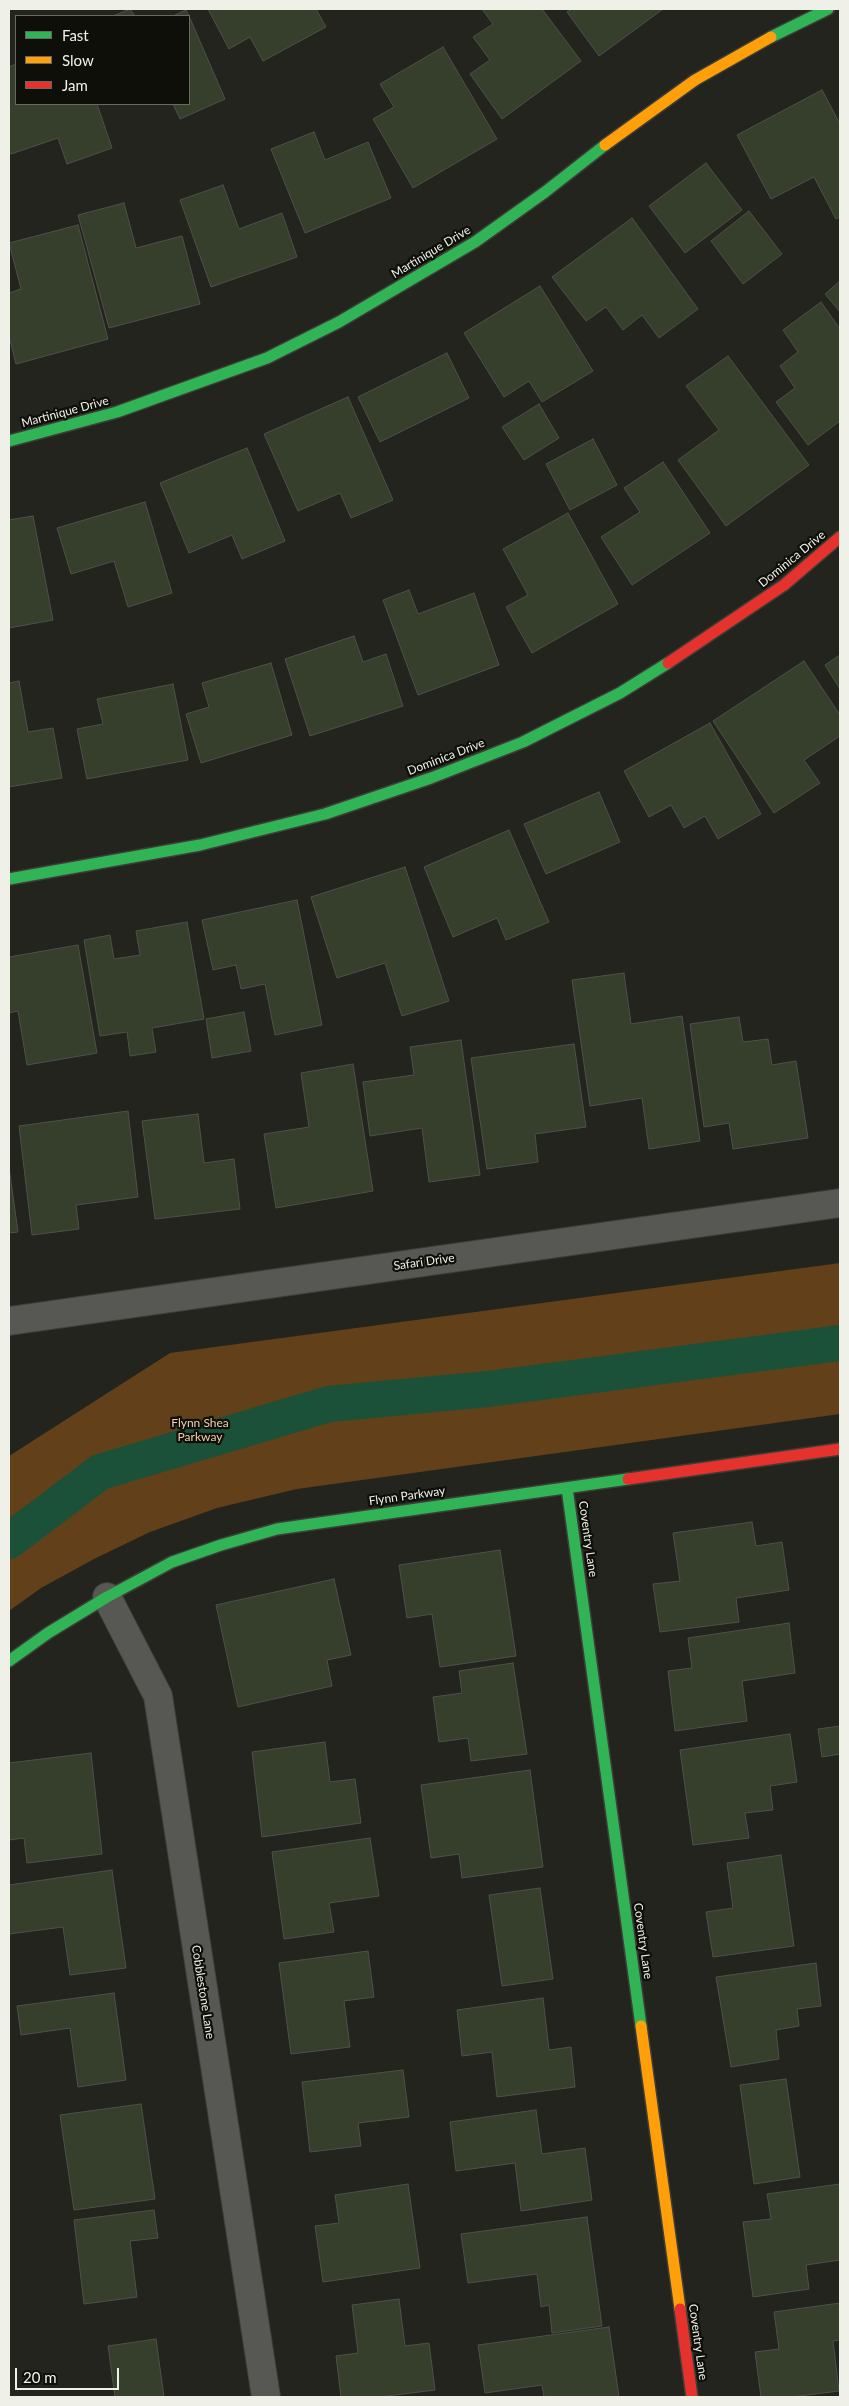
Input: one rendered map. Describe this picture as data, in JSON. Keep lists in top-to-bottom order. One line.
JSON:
{"streets":{"street":["Martinique Drive","Dominica Drive","Safari Drive","Flynn Parkway","Coventry Lane","Cobblestone Lane"]},"crossings":[["Flynn Parkway","Coventry Lane"],["Flynn Parkway","Cobblestone Lane"]],"parks":["Flynn Shea Parkway"],"legend":["Fast","Slow","Jam"],"scale_bar":"20 m"}
